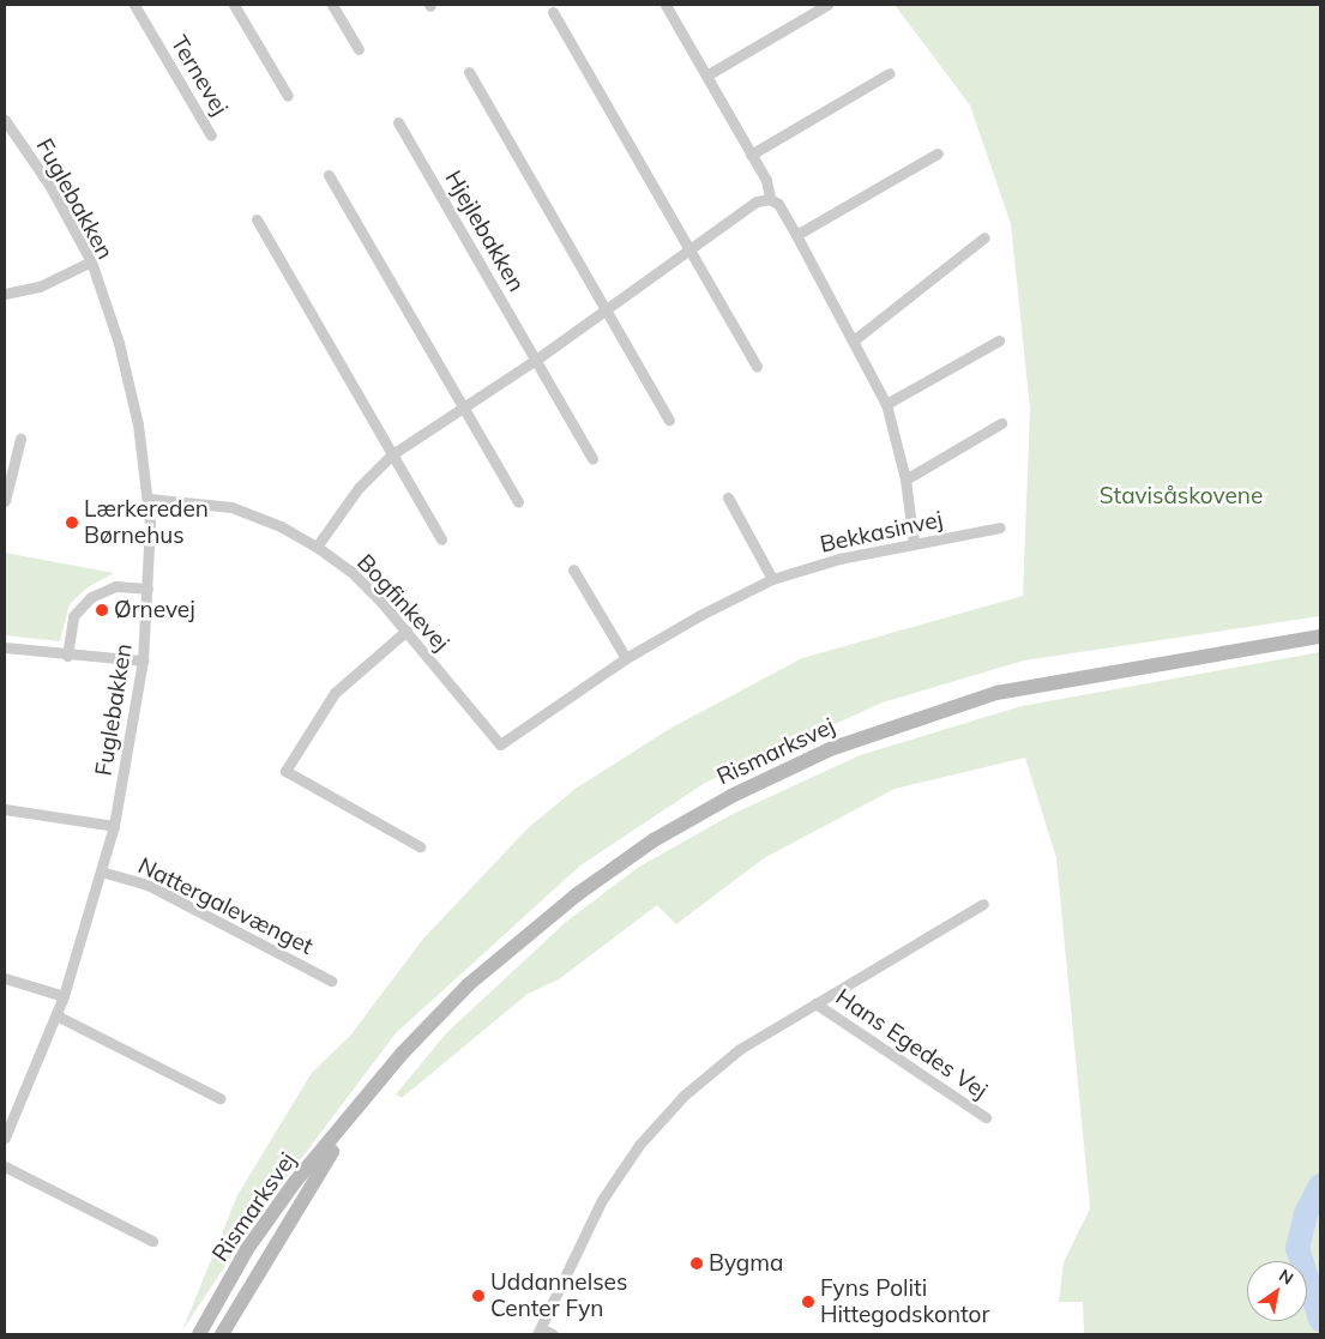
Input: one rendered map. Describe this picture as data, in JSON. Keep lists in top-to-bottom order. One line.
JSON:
{"streets":{"main road":["Rismarksvej"],"street":["Ternevej","Fuglebakken","Hjejlebakken","Bekkasinvej","Bogfinkevej","Nattergalevænget","Hans Egedes Vej"]},"crossings":[["Fuglebakken","Bogfinkevej"],["Fuglebakken","Nattergalevænget"],["Bekkasinvej","Bogfinkevej"]],"parks":["Stavisåskovene"],"places":["Lærkereden Børnehus","Ørnevej","Bygma","Uddannelses Center Fyn","Fyns Politi Hittegodskontor"],"north":"top right"}
